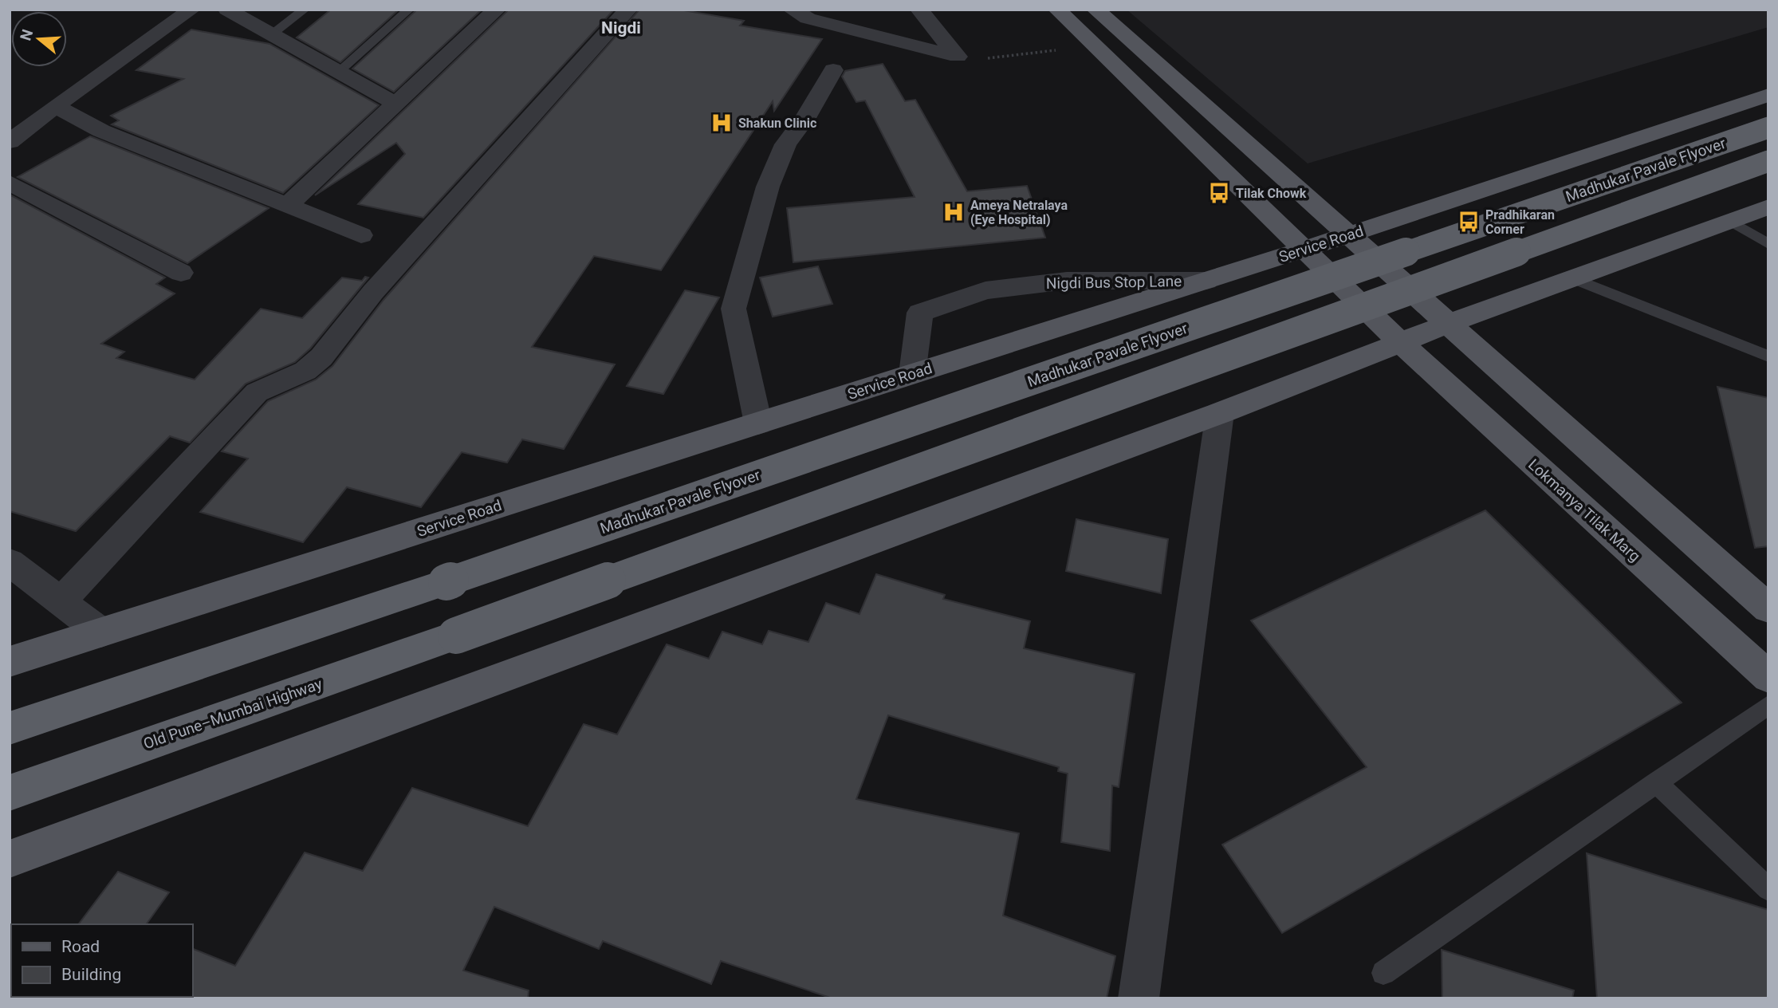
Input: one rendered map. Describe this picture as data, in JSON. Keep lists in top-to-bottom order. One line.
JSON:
{"streets":{"highway":["Madhukar Pavale Flyover","Old Pune–Mumbai Highway"],"main road":["Service Road","Lokmanya Tilak Marg"],"street":["Nigdi Bus Stop Lane"]},"crossings":[["Service Road","Nigdi Bus Stop Lane"],["Service Road","Lokmanya Tilak Marg"]],"districts":["Nigdi"],"places":{"hospital":["Shakun Clinic","Ameya Netralaya (Eye Hospital)"],"bus stop":["Tilak Chowk","Pradhikaran Corner"]},"legend":["Road","Building"],"north":"left"}
